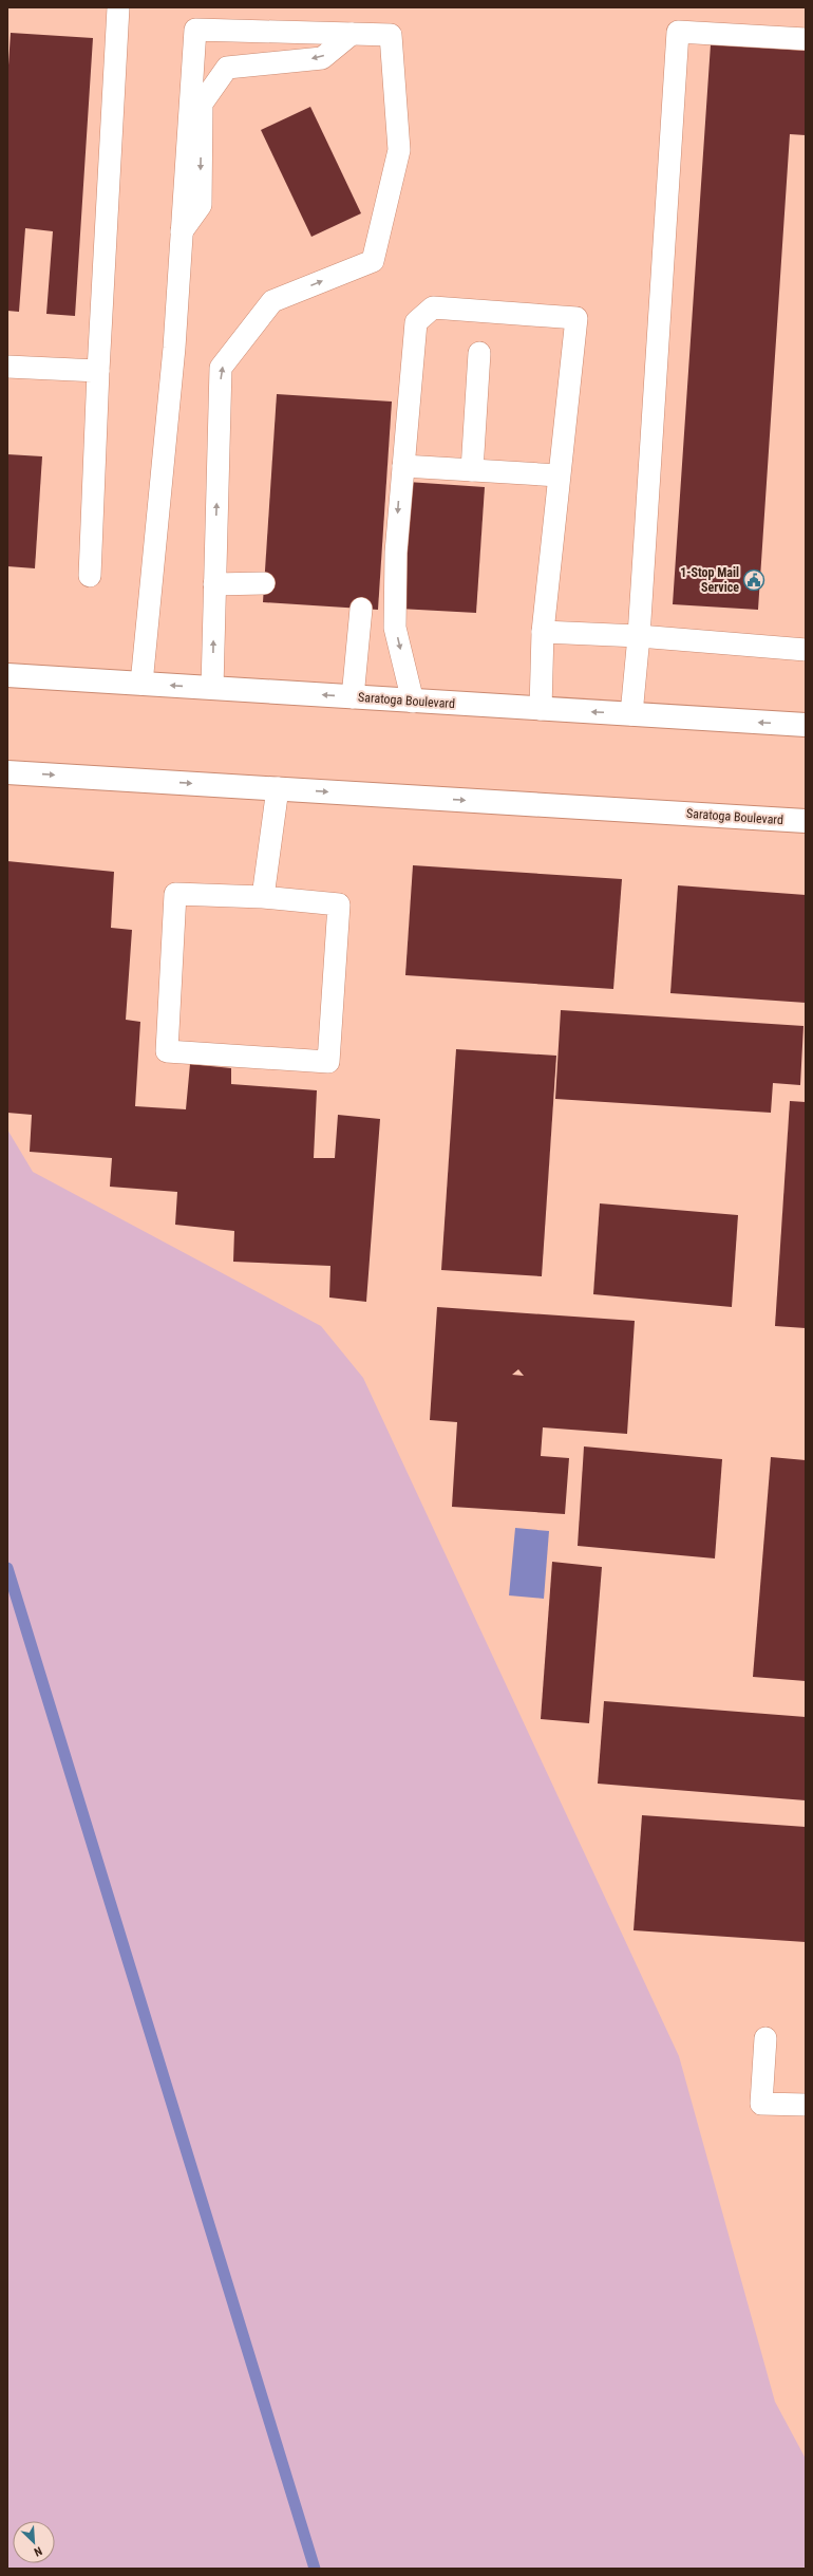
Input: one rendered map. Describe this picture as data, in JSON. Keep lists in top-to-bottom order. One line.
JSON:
{"streets":{"main road":["Saratoga Boulevard"]},"places":{"public building":["1-Stop Mail Service"]},"north":"bottom right"}
